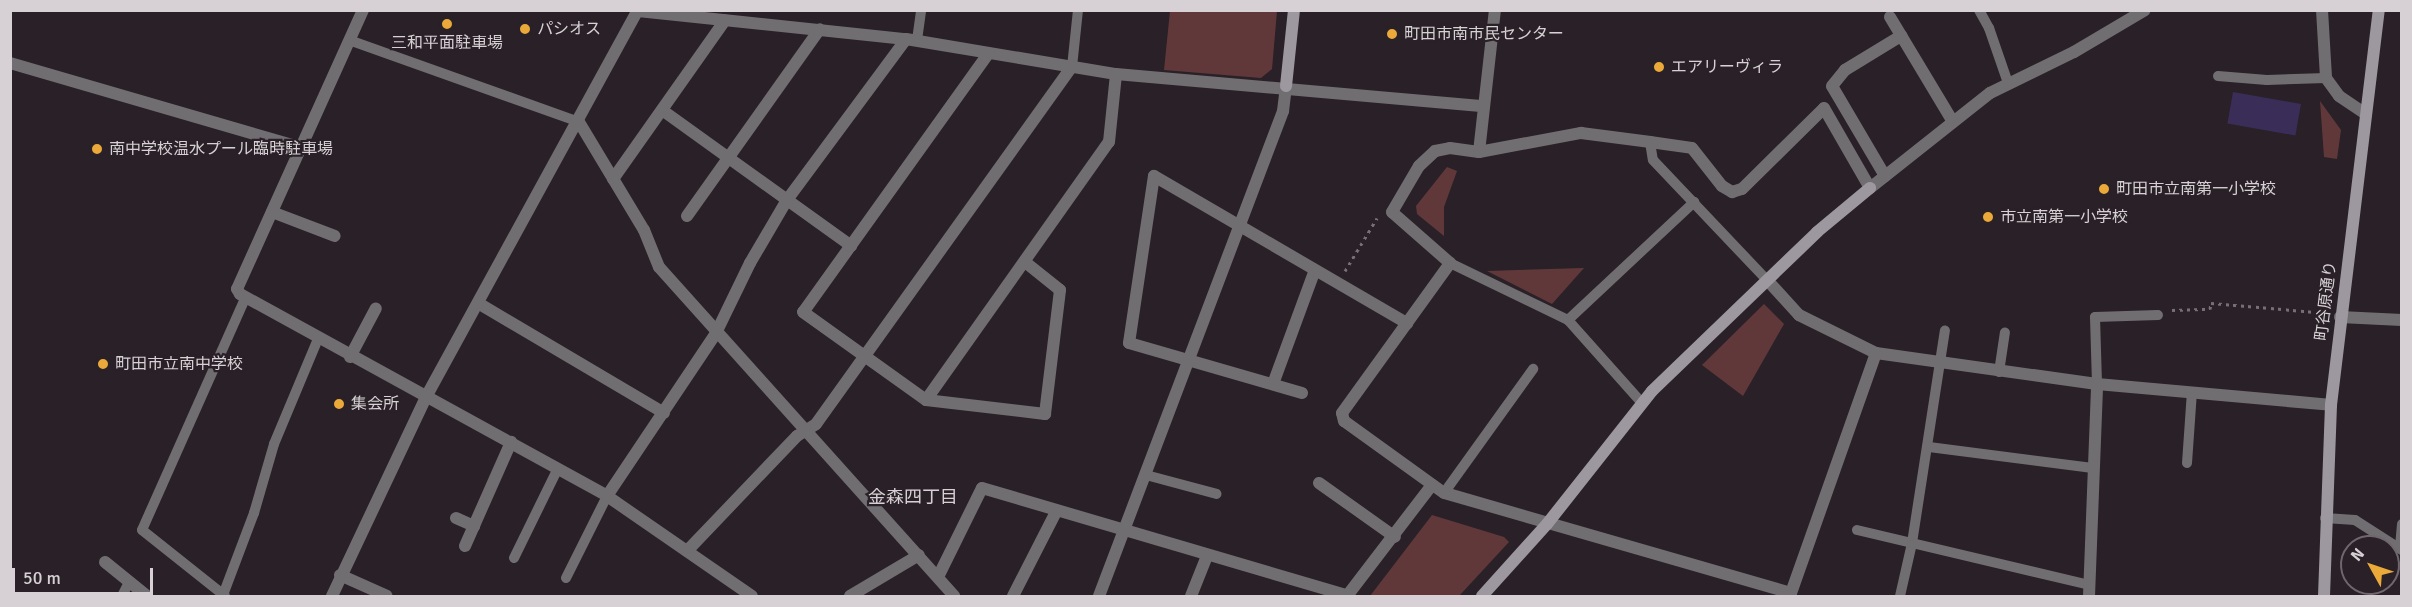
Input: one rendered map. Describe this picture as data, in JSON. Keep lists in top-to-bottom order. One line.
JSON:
{"streets":{"street":["町谷原通り"]},"districts":["金森四丁目"],"places":["三和平面駐車場","パシオス","町田市南市民センター","エアリーヴィラ","南中学校温水プール臨時駐車場","町田市立南第一小学校","市立南第一小学校","町田市立南中学校","集会所"],"scale_bar":"50 m","north":"top left"}
